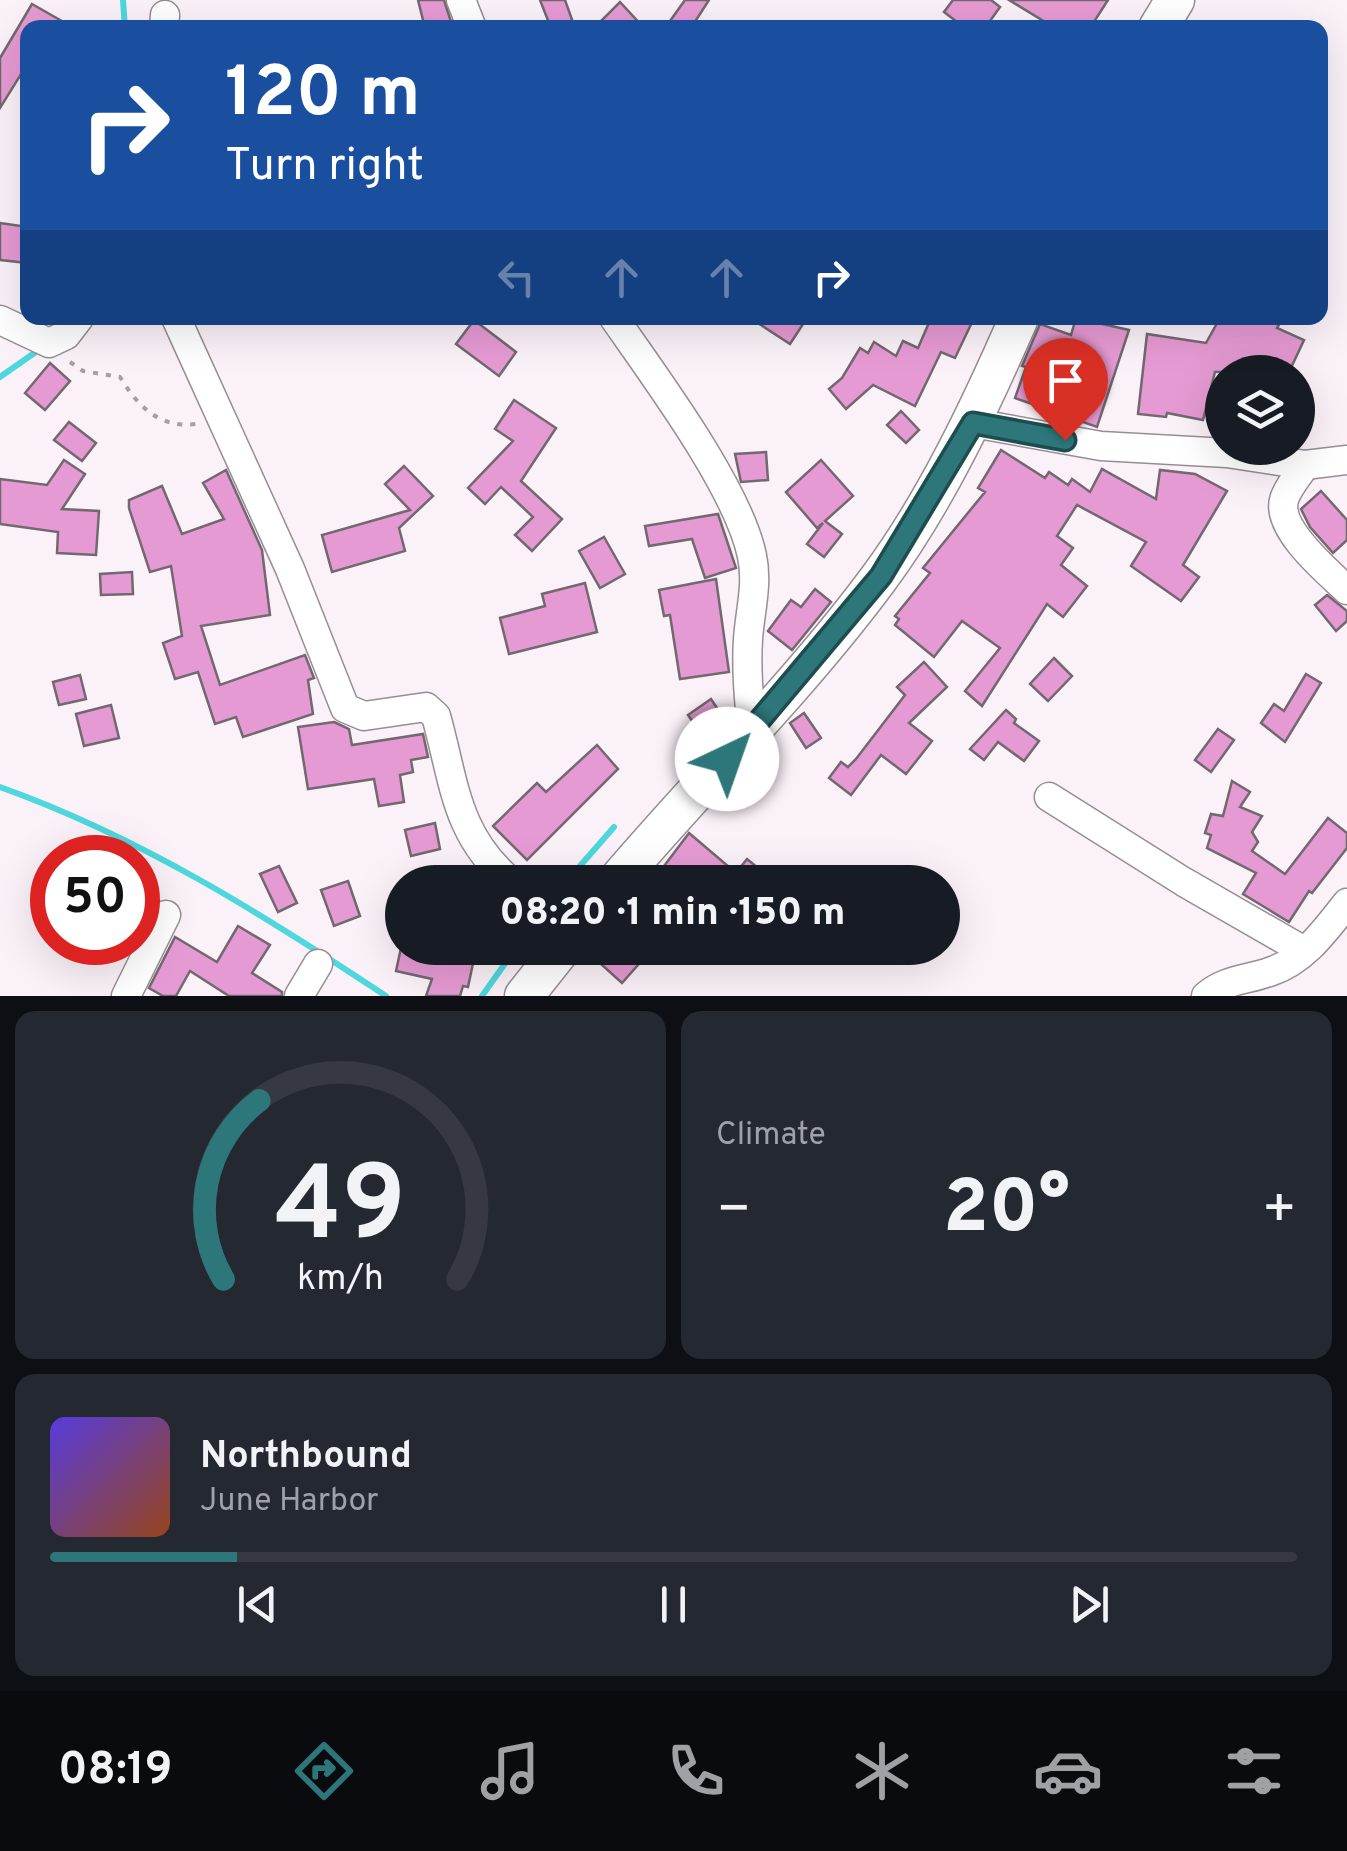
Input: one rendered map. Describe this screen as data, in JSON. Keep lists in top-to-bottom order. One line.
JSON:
{"page":{"turn":["120 m","Turn right"],"limit":"50","trip":"08:20 · 1 min · 150 m","tile":"Climate","heat":["−","20°","+"],"song":["Northbound","June Harbor"],"tabs":"08:19","gauge":["49","km/h"]}}
